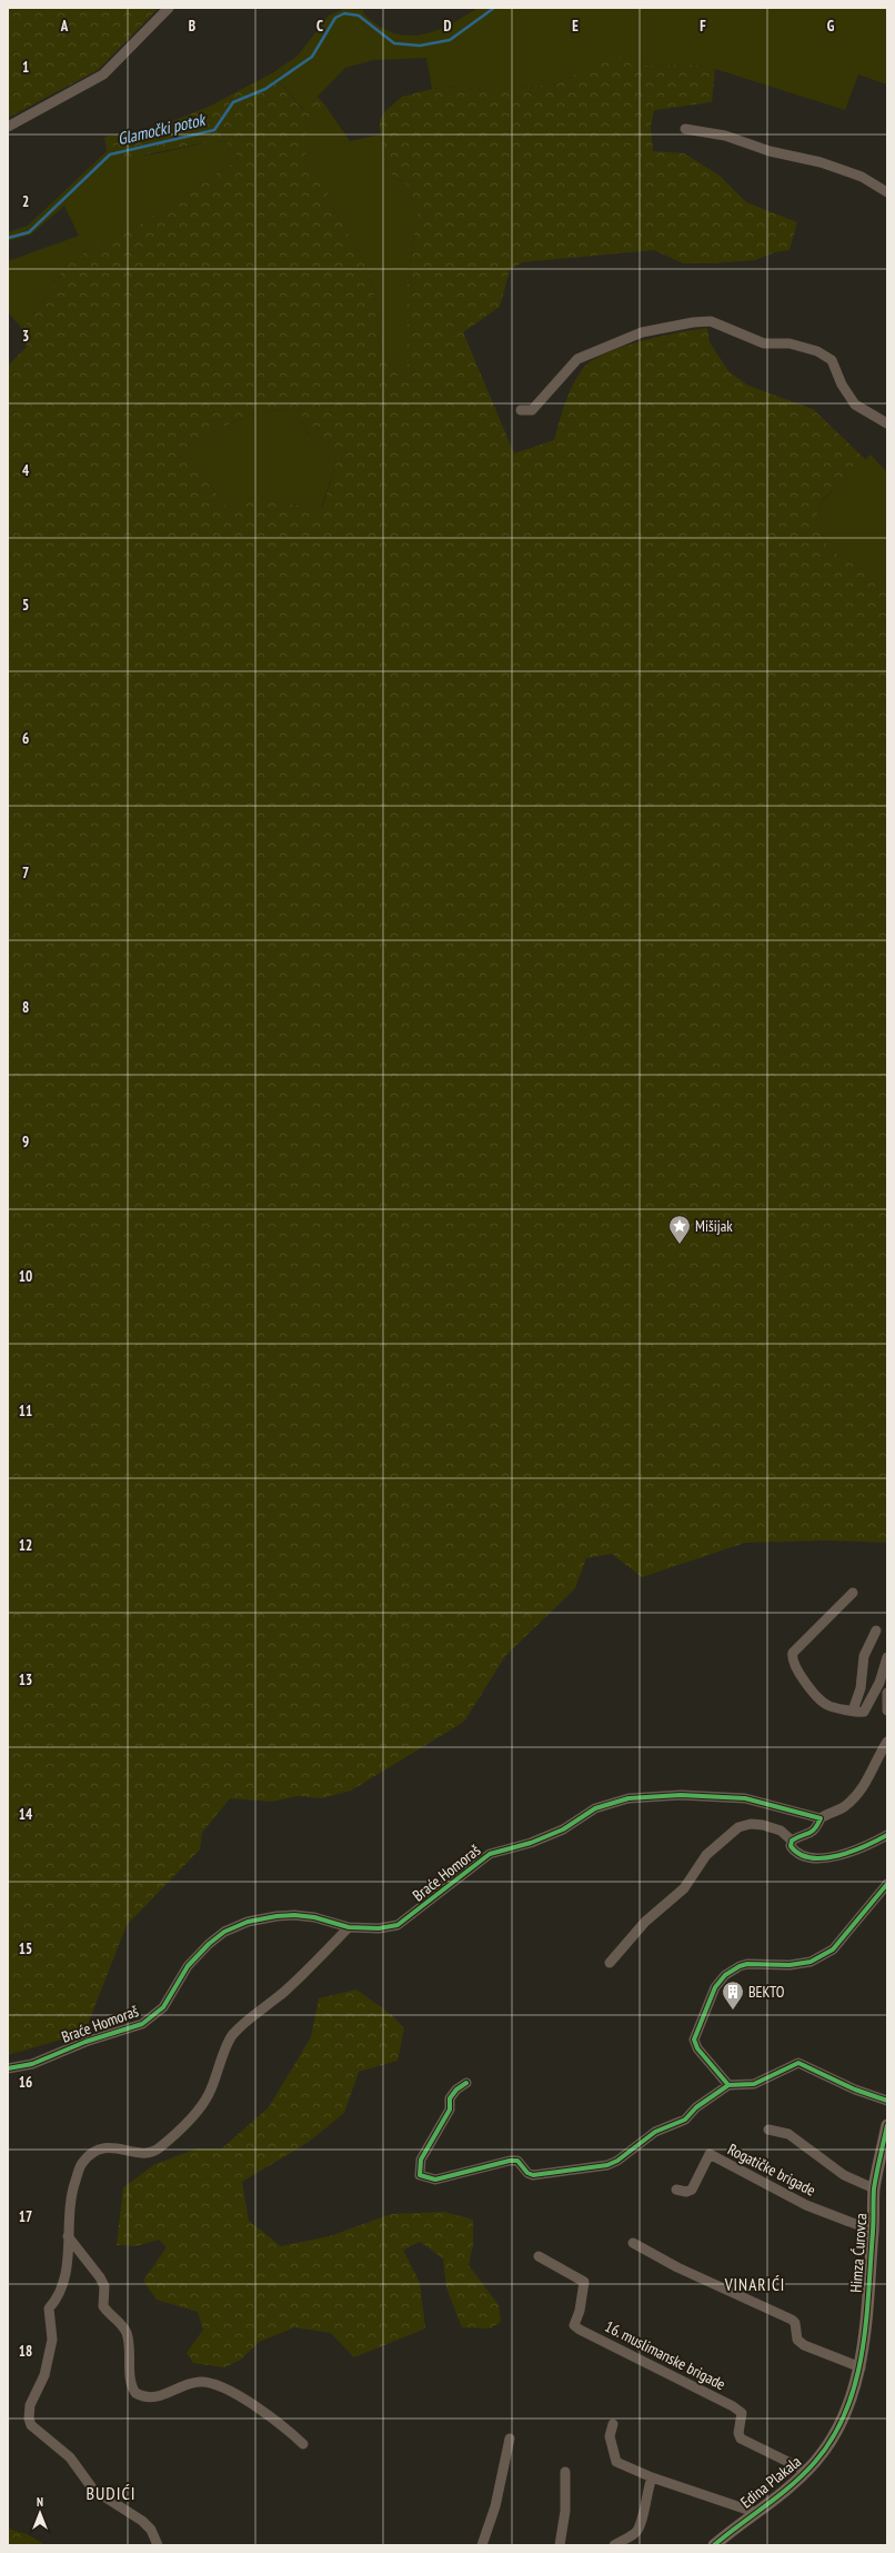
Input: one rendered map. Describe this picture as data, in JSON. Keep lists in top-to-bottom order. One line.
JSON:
{"streets":{"main road":["Himza Ćurovca","Edina Plakala"],"street":["Braće Homoraš","Rogatičke brigade","16. muslimanske brigade"]},"crossings":[["Rogatičke brigade","Himza Ćurovca"],["Himza Ćurovca","Edina Plakala"],["16. muslimanske brigade","Edina Plakala"]],"districts":["VINARIĆI","BUDIĆI"],"water":["Glamočki potok"],"places":{"place":["Mišijak"],"building":["BEKTO"]},"north":"top","grid":{"columns":["A","B","C","D","E","F","G"],"rows":["1","2","3","4","5","6","7","8","9","10","11","12","13","14","15","16","17","18"]}}
